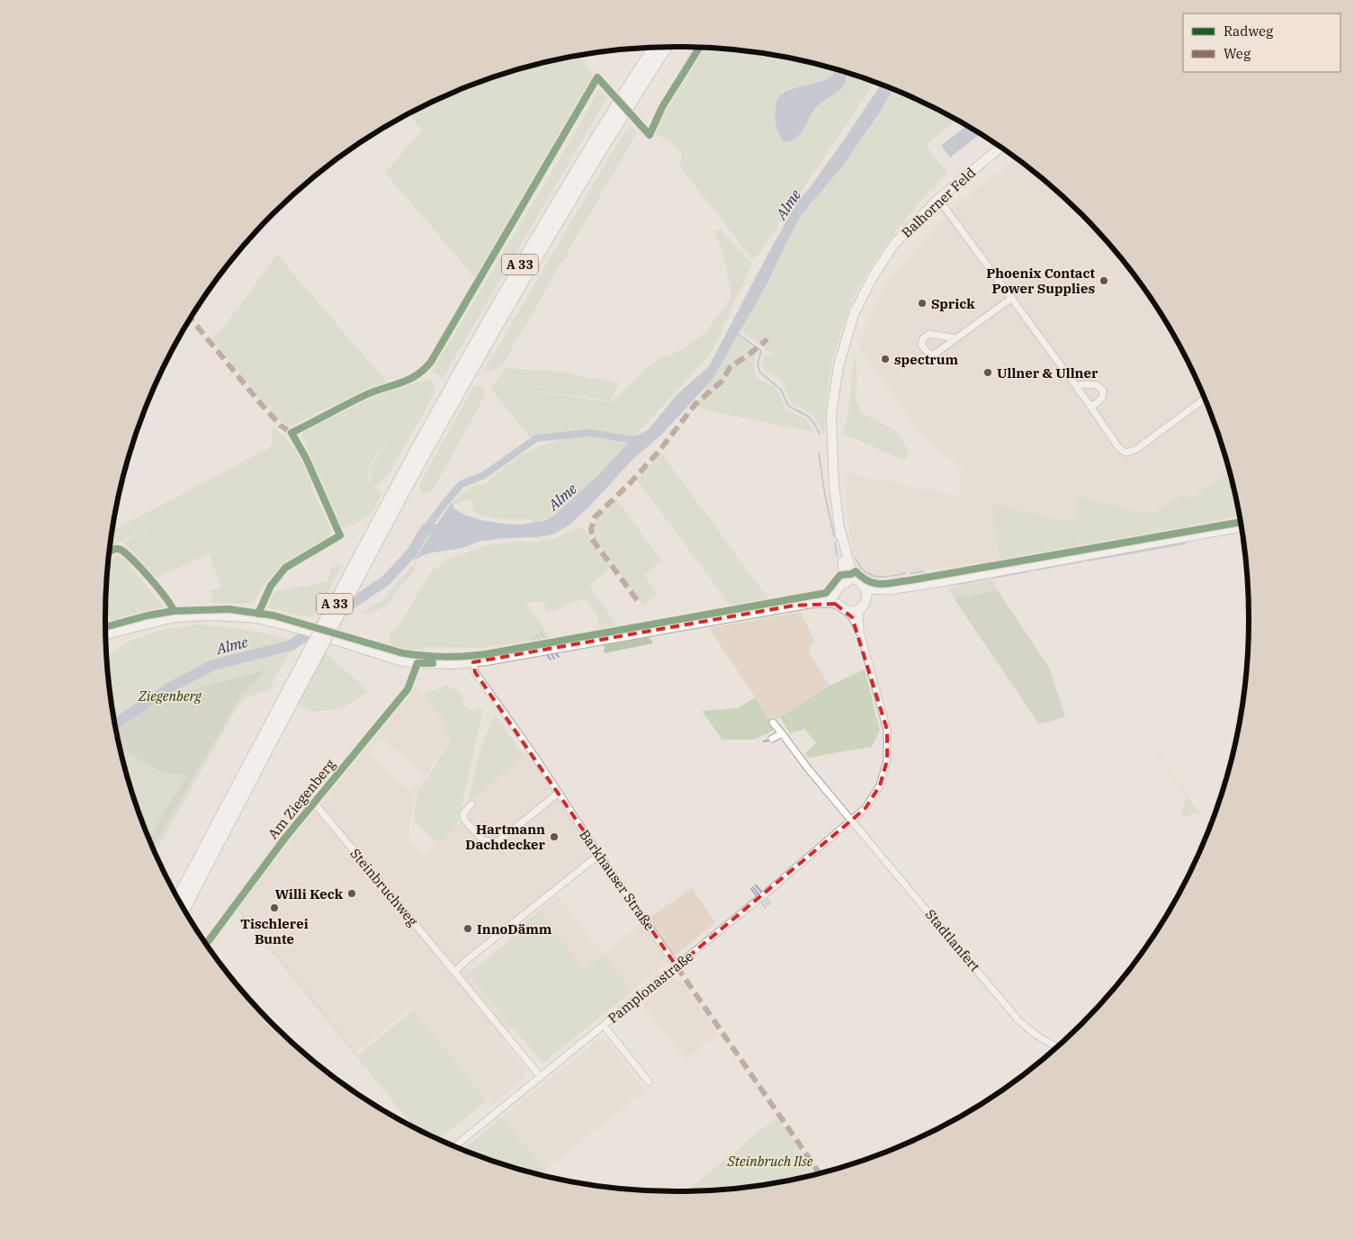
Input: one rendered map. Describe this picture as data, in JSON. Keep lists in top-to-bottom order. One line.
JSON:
{"streets":{"highway":["A 33"],"street":["Balhorner Feld","Am Ziegenberg","Barkhauser Straße","Steinbruchweg","Stadtlanfert","Pamplonastraße"]},"crossings":[["Am Ziegenberg","Steinbruchweg"],["Barkhauser Straße","Pamplonastraße"],["Steinbruchweg","Pamplonastraße"],["Stadtlanfert","Pamplonastraße"]],"water":["Alme"],"parks":["Ziegenberg","Steinbruch Ilse"],"places":["Phoenix Contact Power Supplies","Sprick","spectrum","Ullner & Ullner","Hartmann Dachdecker","Willi Keck","Tischlerei Bunte","InnoDämm"],"legend":["Radweg","Weg"]}
